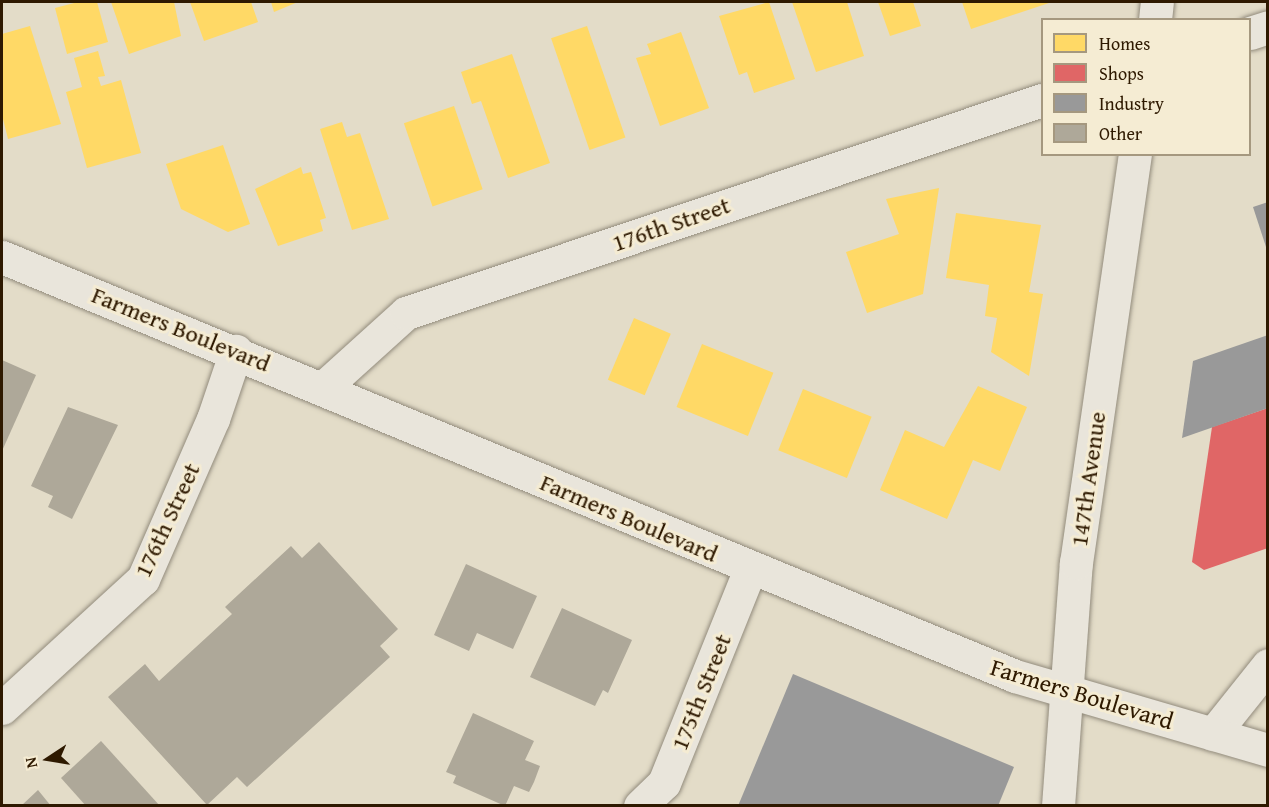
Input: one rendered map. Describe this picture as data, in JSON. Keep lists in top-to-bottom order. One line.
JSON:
{"streets":{"street":["176th Street","Farmers Boulevard","147th Avenue","175th Street"]},"crossings":[["176th Street","Farmers Boulevard"],["Farmers Boulevard","147th Avenue"],["Farmers Boulevard","175th Street"]],"legend":["Homes","Shops","Industry","Other"],"north":"left"}
